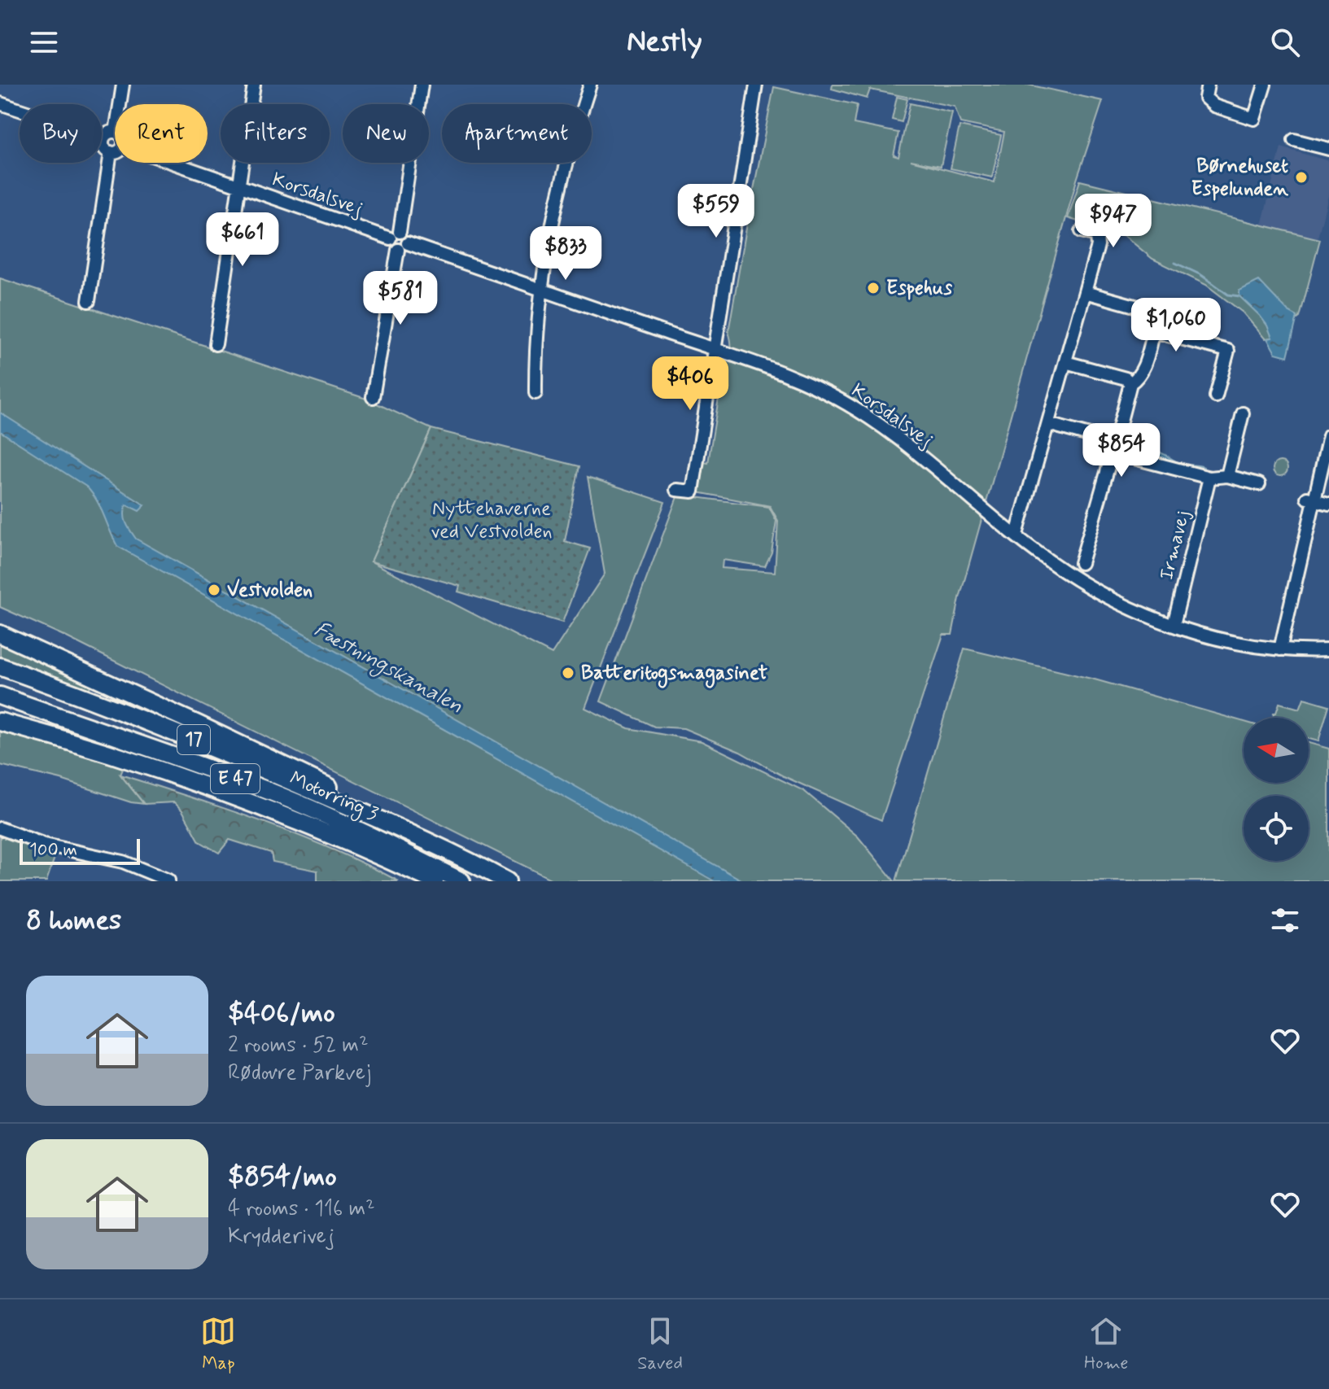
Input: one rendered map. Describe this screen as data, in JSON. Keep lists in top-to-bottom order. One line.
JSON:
{"streets":{"highway":["17","E 47","Motorring 3"],"street":["Korsdalsvej","Irmavej"]},"crossings":[["Korsdalsvej","Irmavej"],["17","E 47"],["17","Motorring 3"],["E 47","Motorring 3"]],"water":["Fæstningskanalen"],"parks":["Nyttehaverne ved Vestvolden"],"places":["Børnehuset Espelunden","Espehus","Vestvolden","Batteritogsmagasinet"],"scale_bar":"100 m","north":"left","page":{"header":"Nestly","chip":["Buy","Rent","Filters","New","Apartment"],"price":["$559","$947","$661","$833","$581","$1,060","$406","$854"],"scale":"100 m","heading":"8 homes","list":[{"name":"$406/mo","note":"2 rooms · 52 m² · Rødovre Parkvej"},{"name":"$854/mo","note":"4 rooms · 116 m² · Krydderivej"}],"tabs":["Map","Saved","Home"]}}
